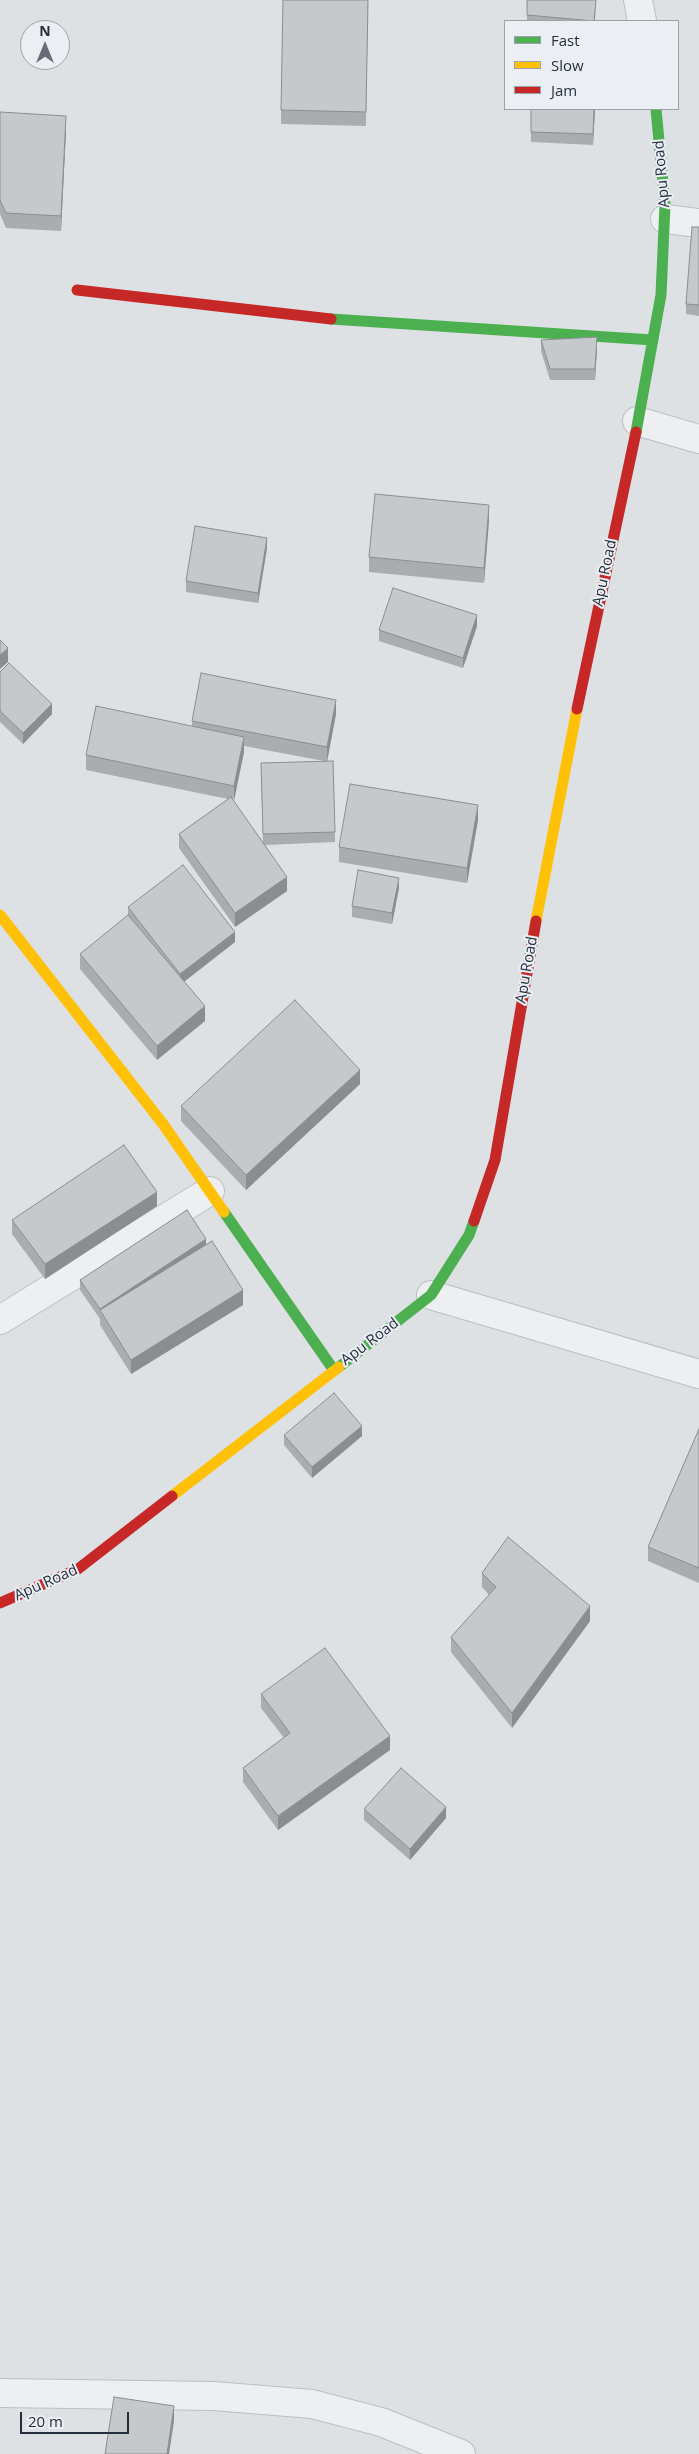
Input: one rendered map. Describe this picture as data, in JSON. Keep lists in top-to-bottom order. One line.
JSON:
{"streets":{"street":["Apu Road"]},"legend":["Fast","Slow","Jam"],"scale_bar":"20 m","north":"top"}
